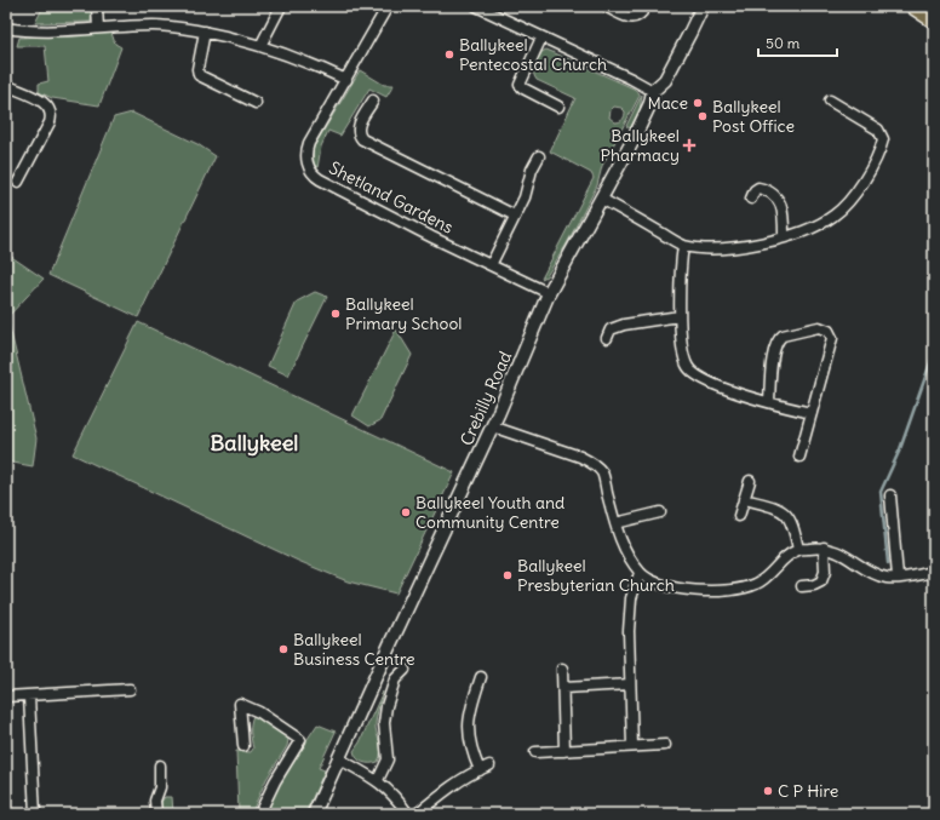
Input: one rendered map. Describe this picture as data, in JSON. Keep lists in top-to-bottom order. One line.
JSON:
{"streets":{"street":["Shetland Gardens","Crebilly Road"]},"crossings":[["Shetland Gardens","Crebilly Road"]],"districts":["Ballykeel"],"places":{"other":["Ballykeel Pentecostal Church","Mace","Ballykeel Post Office","Ballykeel Primary School","Ballykeel Youth and Community Centre","Ballykeel Presbyterian Church","Ballykeel Business Centre","C P Hire"],"health":["Ballykeel Pharmacy"]},"scale_bar":"50 m"}
